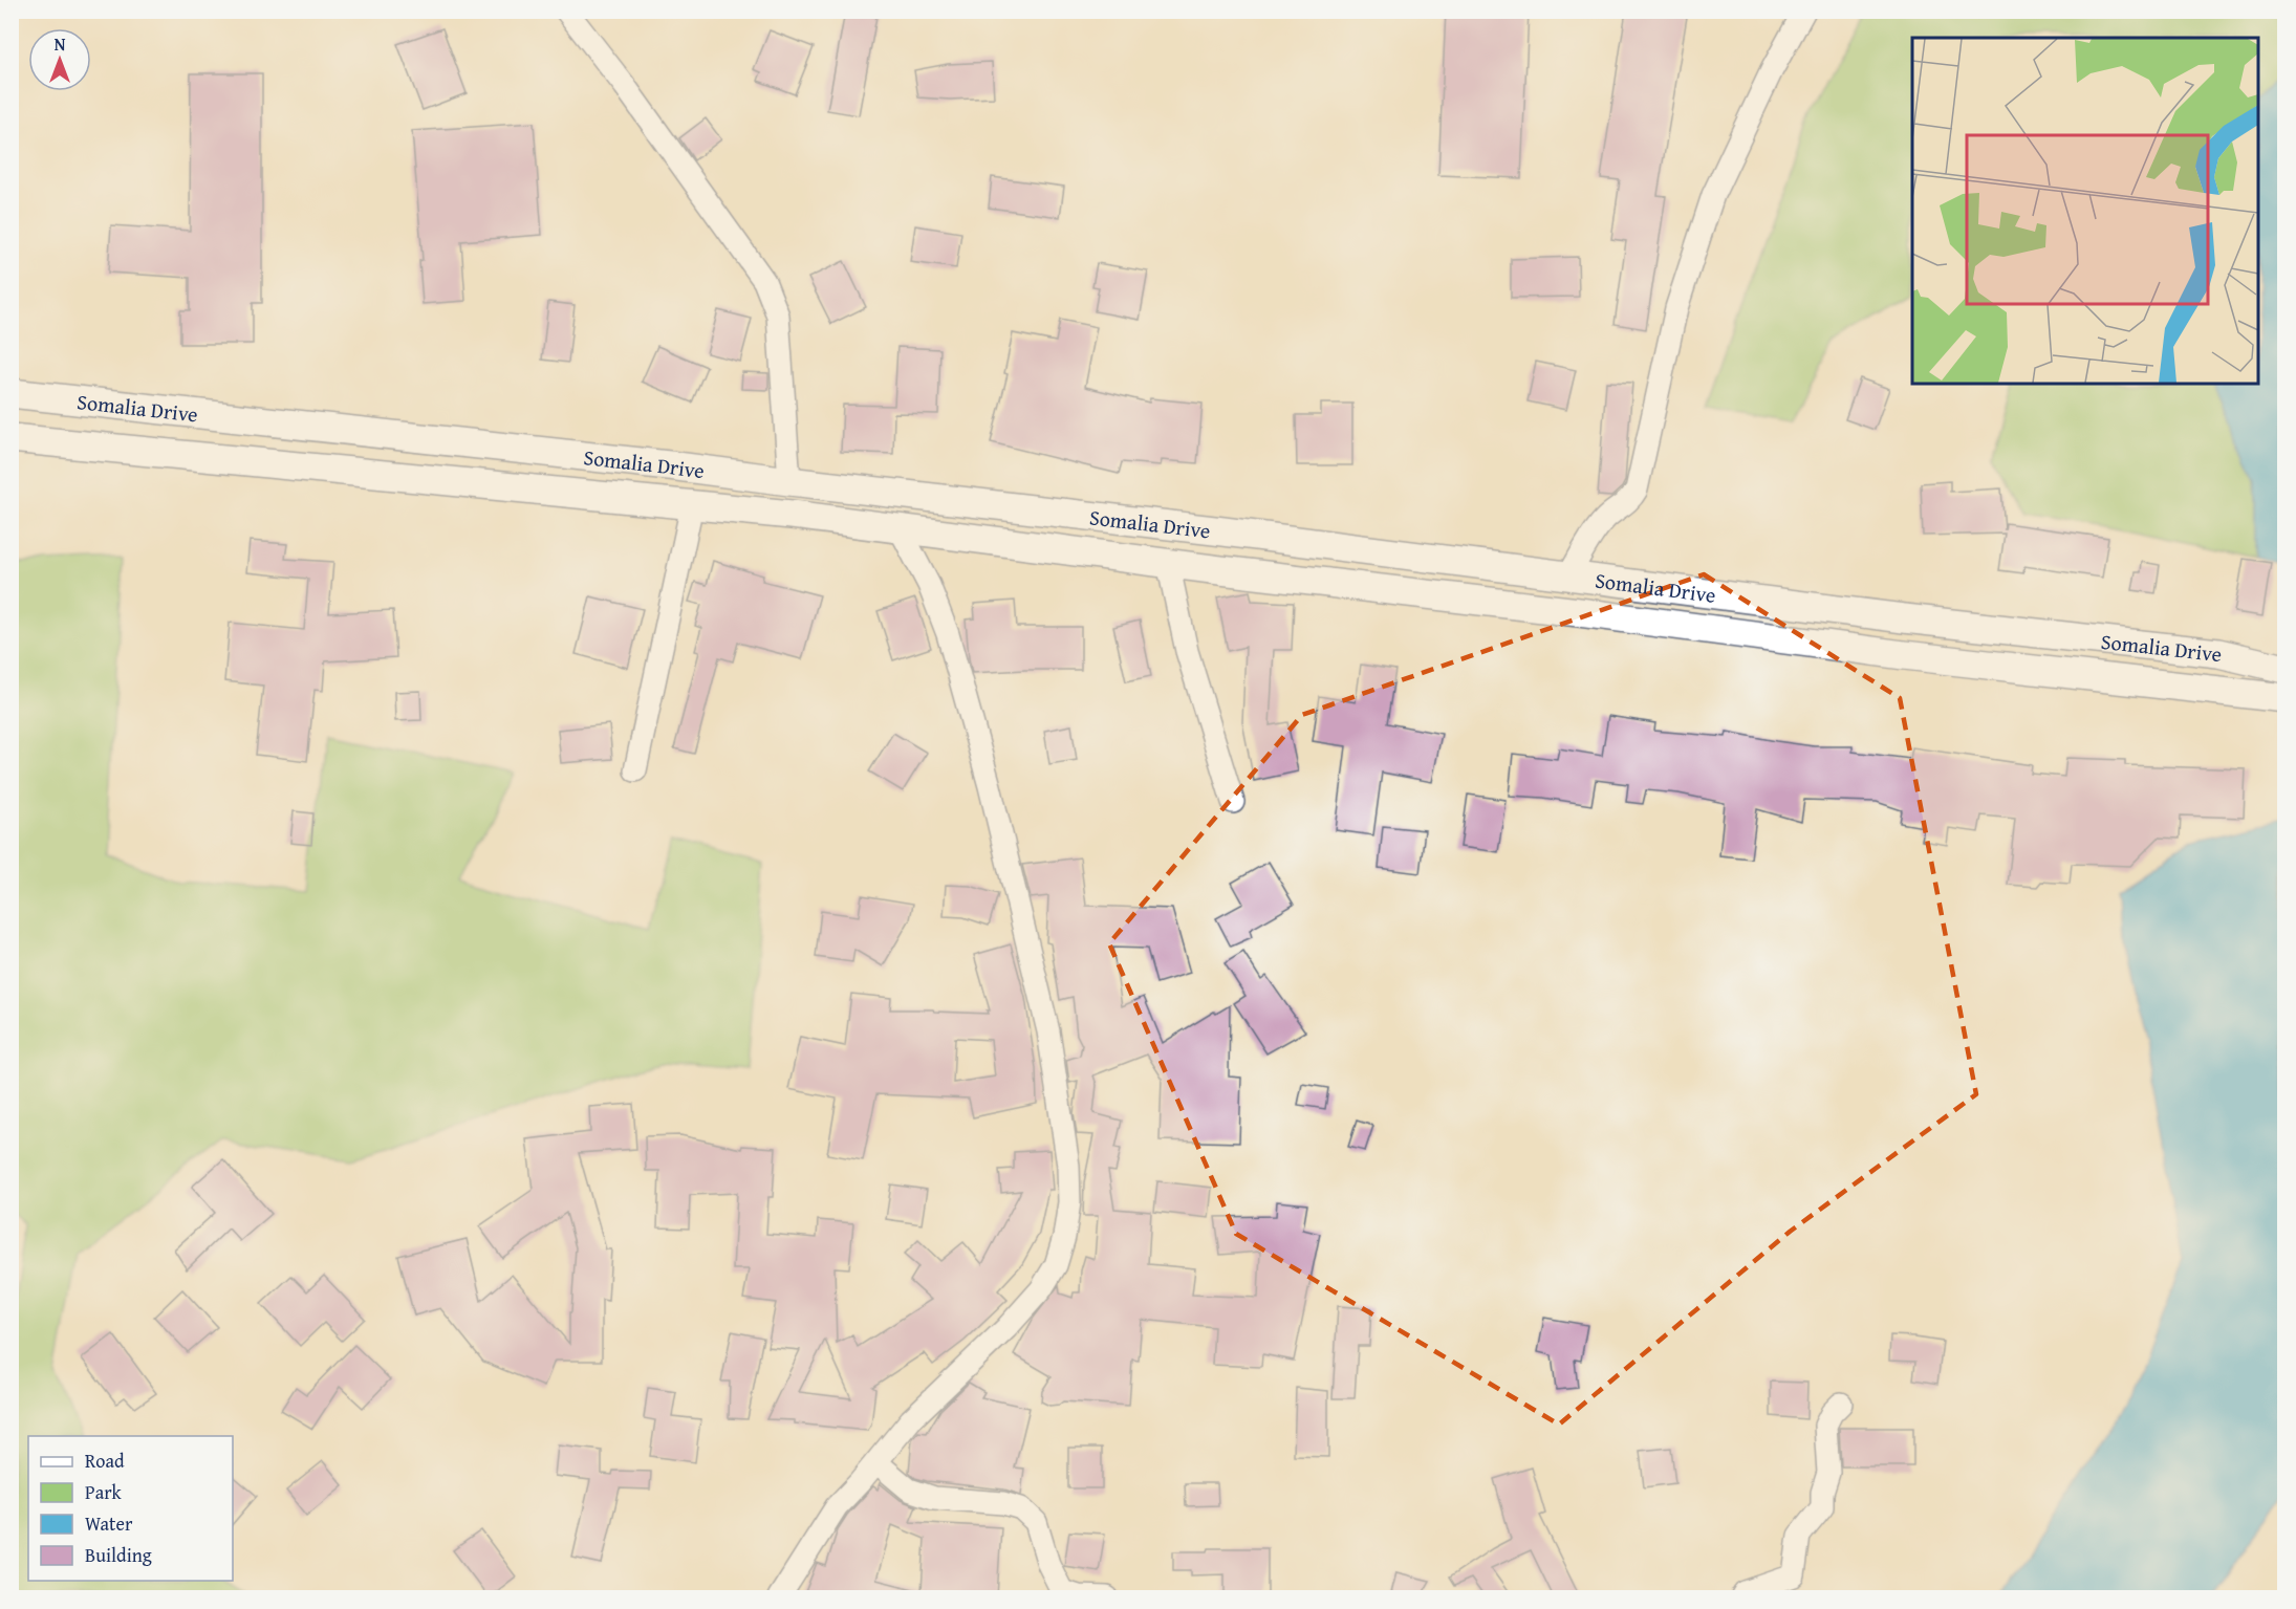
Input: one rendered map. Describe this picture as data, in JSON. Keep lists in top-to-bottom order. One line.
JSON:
{"streets":{"main road":["Somalia Drive"]},"legend":["Road","Park","Water","Building"],"north":"top"}
